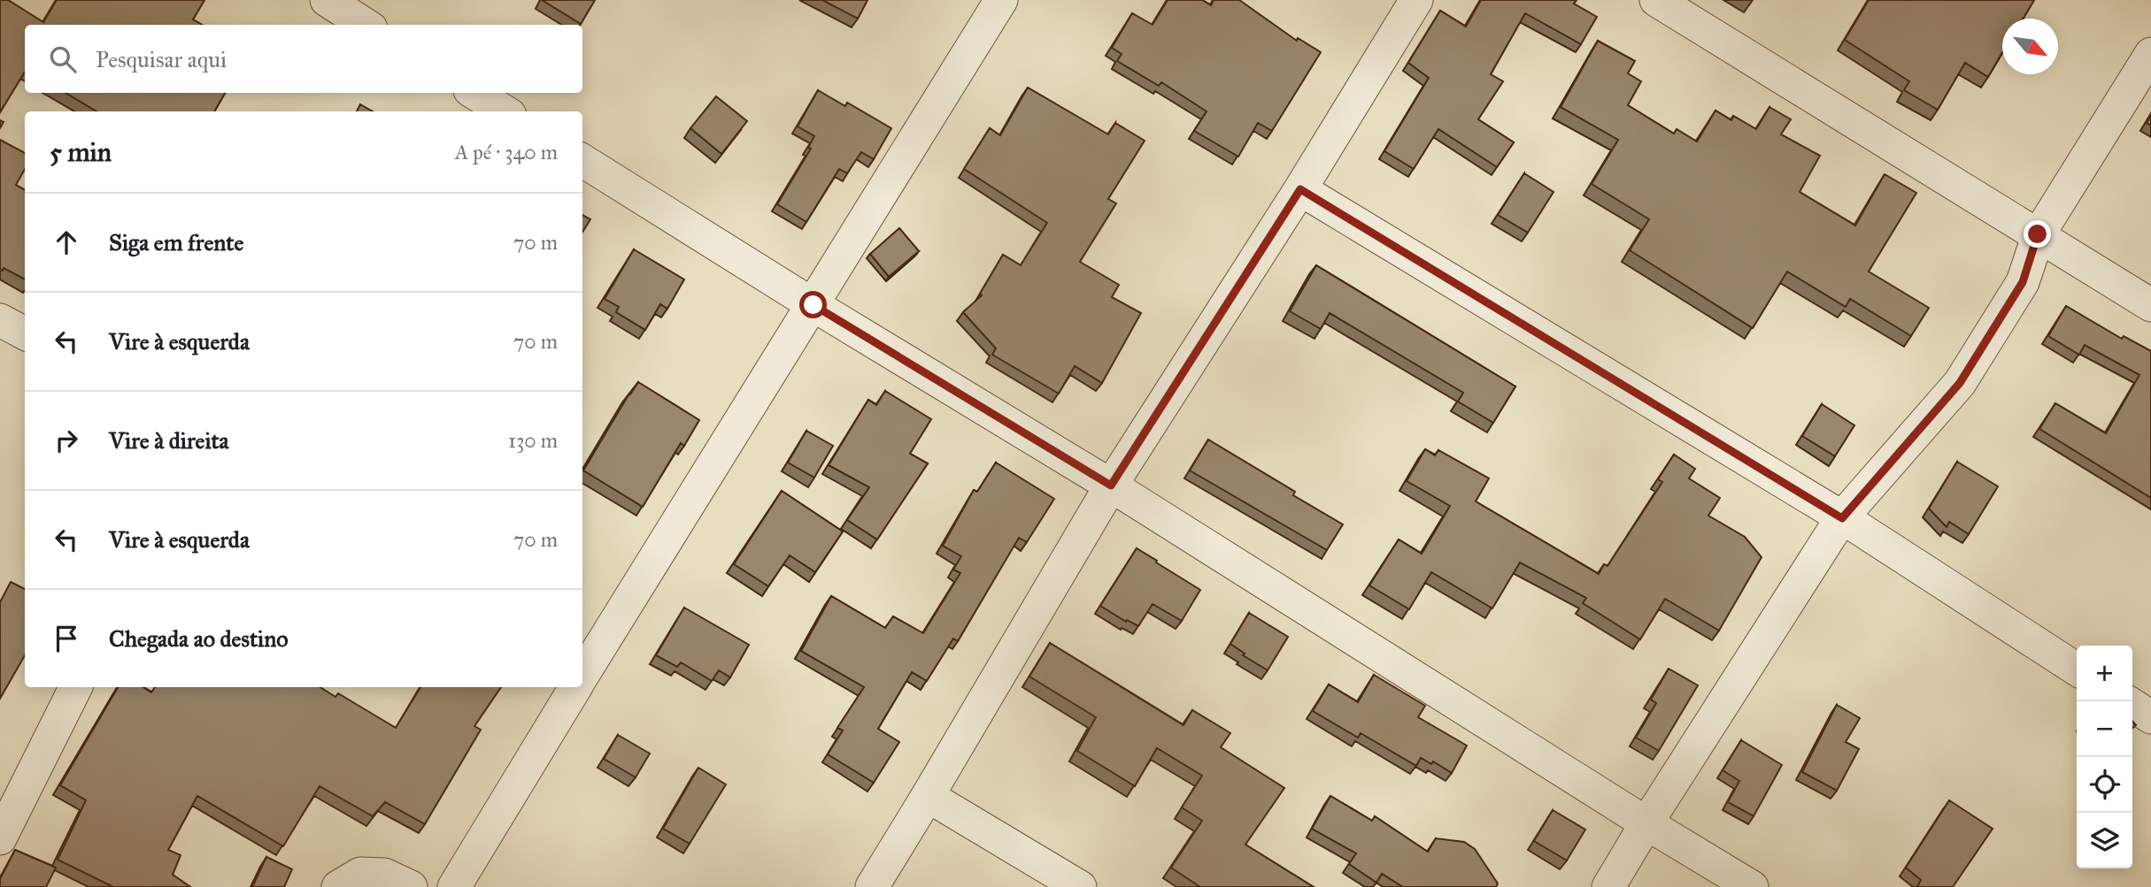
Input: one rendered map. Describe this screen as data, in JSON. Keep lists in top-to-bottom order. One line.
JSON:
{"north":"bottom right","page":{"search":"Pesquisar aqui","heading":["5 min","A pé · 340 m"],"list":[["Siga em frente","70 m"],["Vire à esquerda","70 m"],["Vire à direita","130 m"],["Vire à esquerda","70 m"],"Chegada ao destino"],"map_buttons":["+","−"]}}
